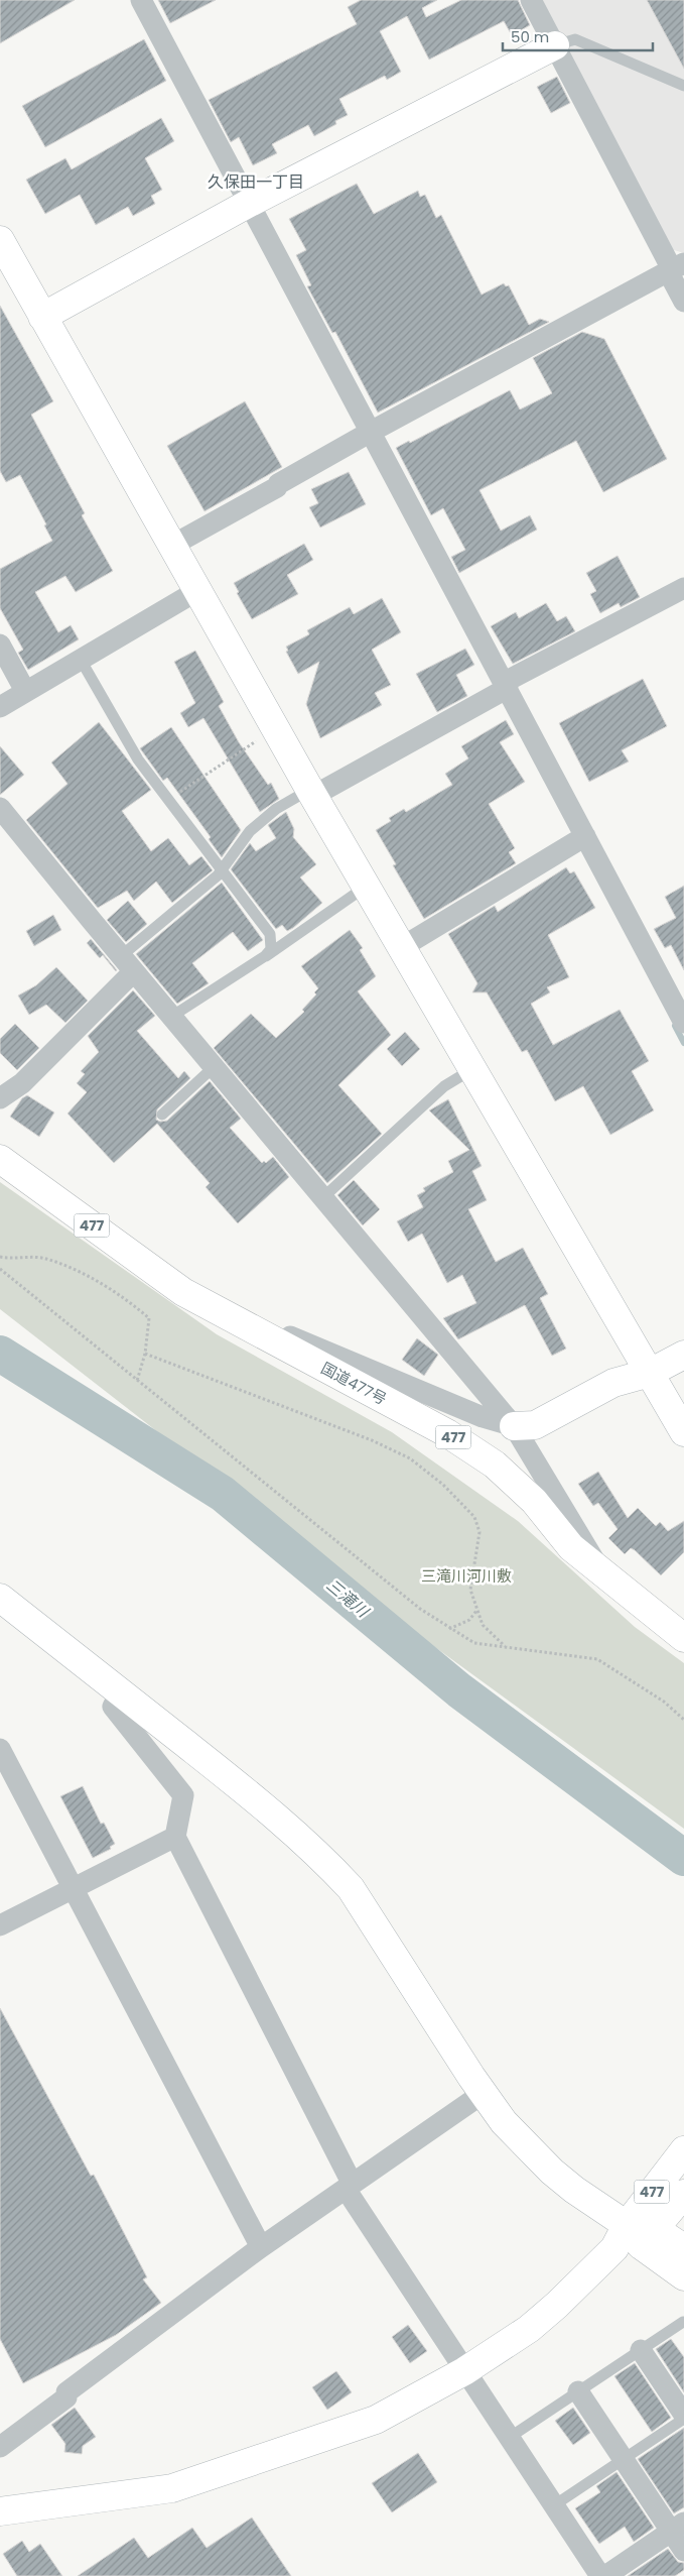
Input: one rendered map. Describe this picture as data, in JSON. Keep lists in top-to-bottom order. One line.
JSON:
{"streets":{"main road":["477","国道477号"]},"districts":["久保田一丁目"],"water":["三滝川"],"parks":["三滝川河川敷"],"scale_bar":"50 m"}
